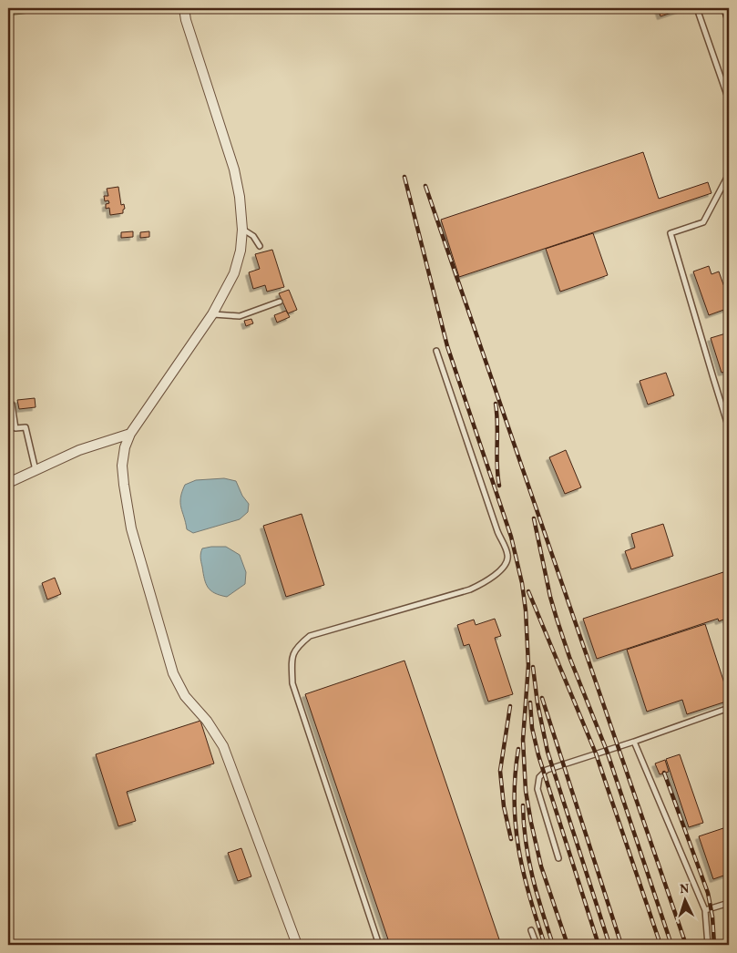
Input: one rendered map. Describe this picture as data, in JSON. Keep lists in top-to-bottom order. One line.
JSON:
{"north":"top"}
